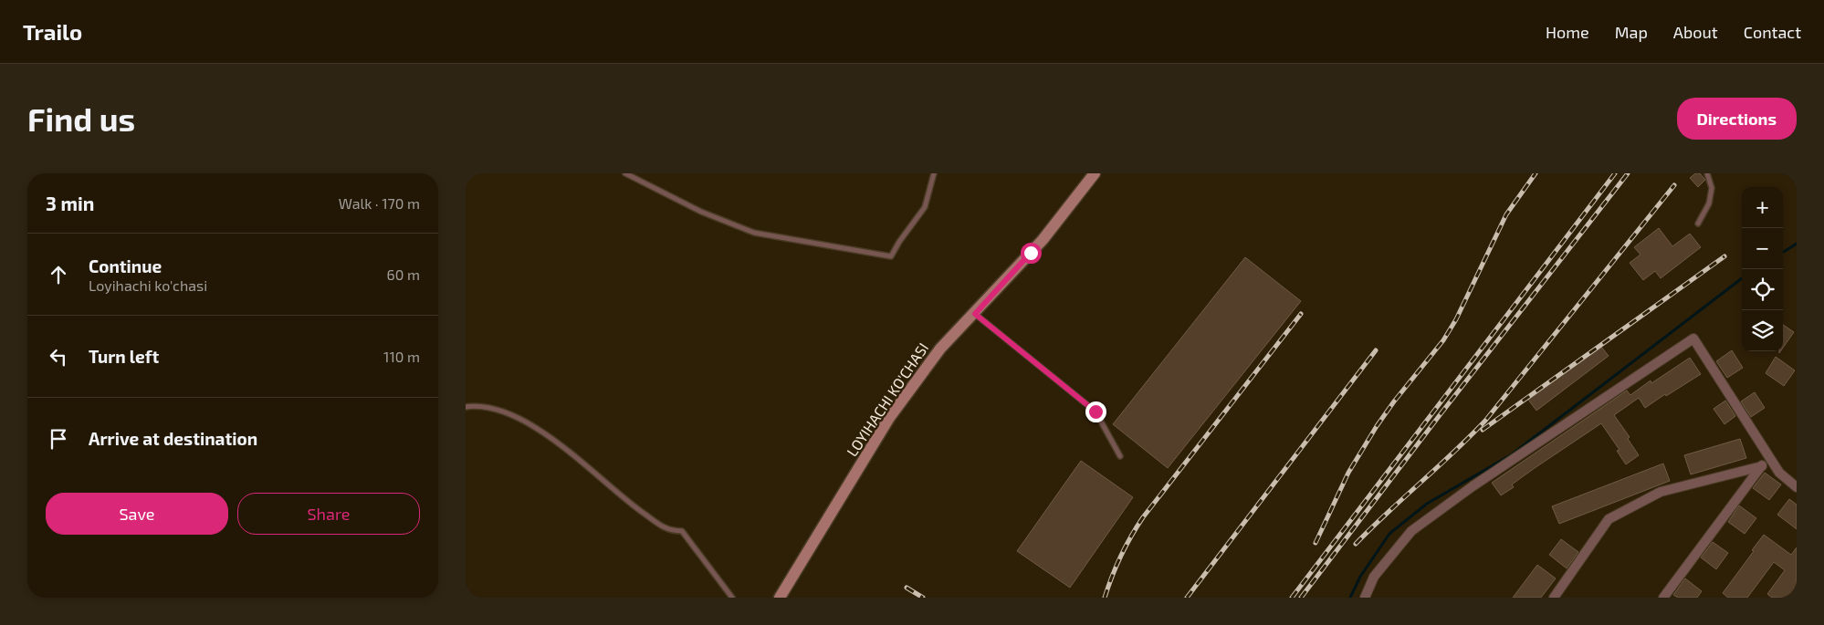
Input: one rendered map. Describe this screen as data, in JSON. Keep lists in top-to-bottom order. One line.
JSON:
{"streets":{"street":["LOYIHACHI KO'CHASI"]},"page":{"header":"Trailo","nav":["Home","Map","About","Contact"],"buttons":["Directions",["Save","Share"]],"title":"Find us","heading":["3 min","Walk · 170 m"],"map_buttons":["+","−"],"list":[["Continue","Loyihachi ko'chasi","60 m"],["Turn left","110 m"],"Arrive at destination"]}}
